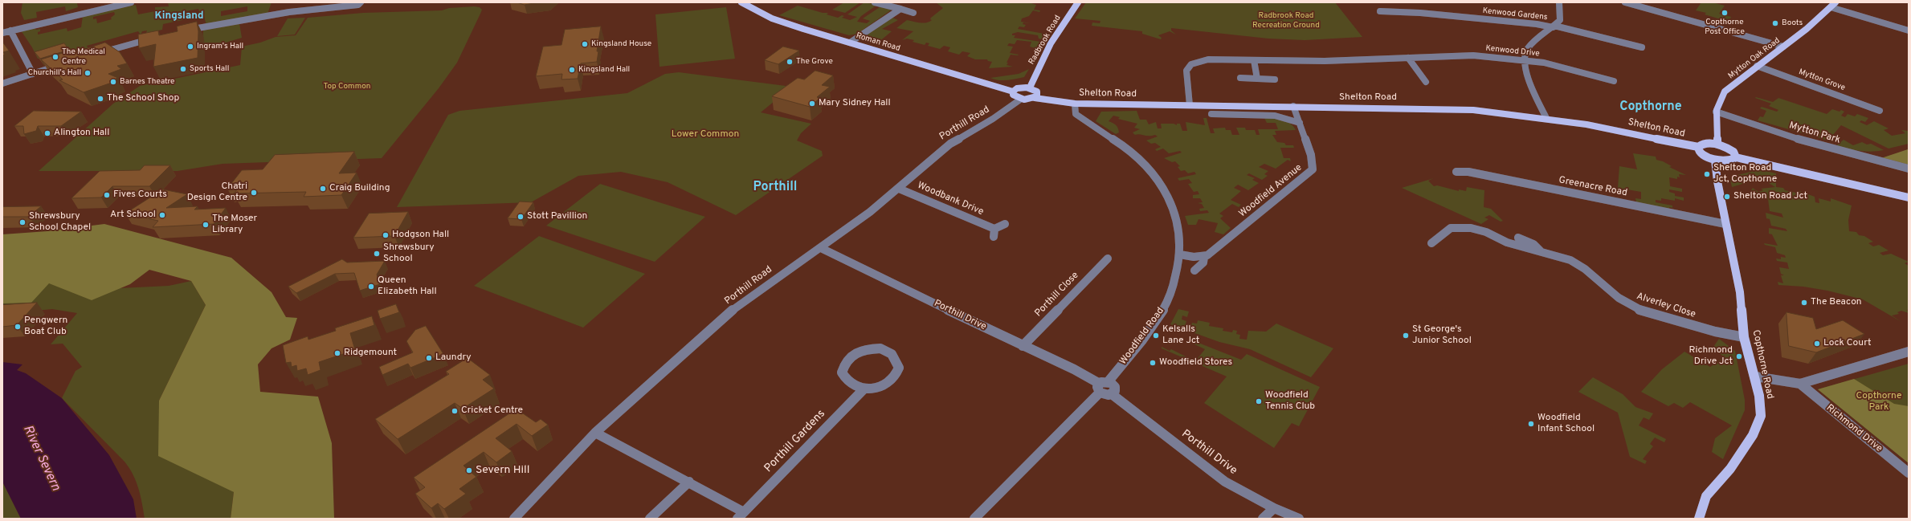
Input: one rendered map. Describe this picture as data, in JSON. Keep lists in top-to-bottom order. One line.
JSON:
{"streets":{"main road":["Radbrook Road","Roman Road","Mytton Oak Road","Shelton Road","Copthorne Road"],"street":["Kenwood Gardens","Kenwood Drive","Mytton Grove","Porthill Road","Mytton Park","Greenacre Road","Woodfield Avenue","Woodbank Drive","Porthill Close","Alverley Close","Porthill Drive","Woodfield Road","Richmond Drive","Porthill Gardens"]},"crossings":[["Kenwood Drive","Shelton Road"],["Mytton Oak Road","Mytton Grove"],["Mytton Oak Road","Mytton Park"],["Shelton Road","Porthill Road"],["Shelton Road","Woodfield Avenue"],["Shelton Road","Woodfield Road"],["Porthill Road","Woodbank Drive"],["Porthill Road","Porthill Drive"],["Porthill Road","Porthill Gardens"],["Greenacre Road","Copthorne Road"],["Porthill Close","Porthill Drive"],["Alverley Close","Copthorne Road"],["Porthill Drive","Woodfield Road"]],"districts":["Kingsland","Copthorne","Porthill"],"water":["River Severn"],"parks":["Radbrook Road Recreation Ground","Top Common","Lower Common","Copthorne Park"],"places":["Copthorne Post Office","Boots","Kingsland House","Ingram's Hall","The Medical Centre","The Grove","Sports Hall","Kingsland Hall","Churchill's Hall","Barnes Theatre","The School Shop","Mary Sidney Hall","Alington Hall","Shelton Road Jct, Copthorne","Craig Building","Chatri Design Centre","Fives Courts","Shelton Road Jct","Art School","Stott Pavillion","Shrewsbury School Chapel","The Moser Library","Hodgson Hall","Shrewsbury School","Queen Elizabeth Hall","The Beacon","Pengwern Boat Club","Kelsalls Lane Jct","St George's Junior School","Lock Court","Ridgemount","Richmond Drive Jct","Laundry","Woodfield Stores","Woodfield Tennis Club","Cricket Centre","Woodfield Infant School","Severn Hill"]}
